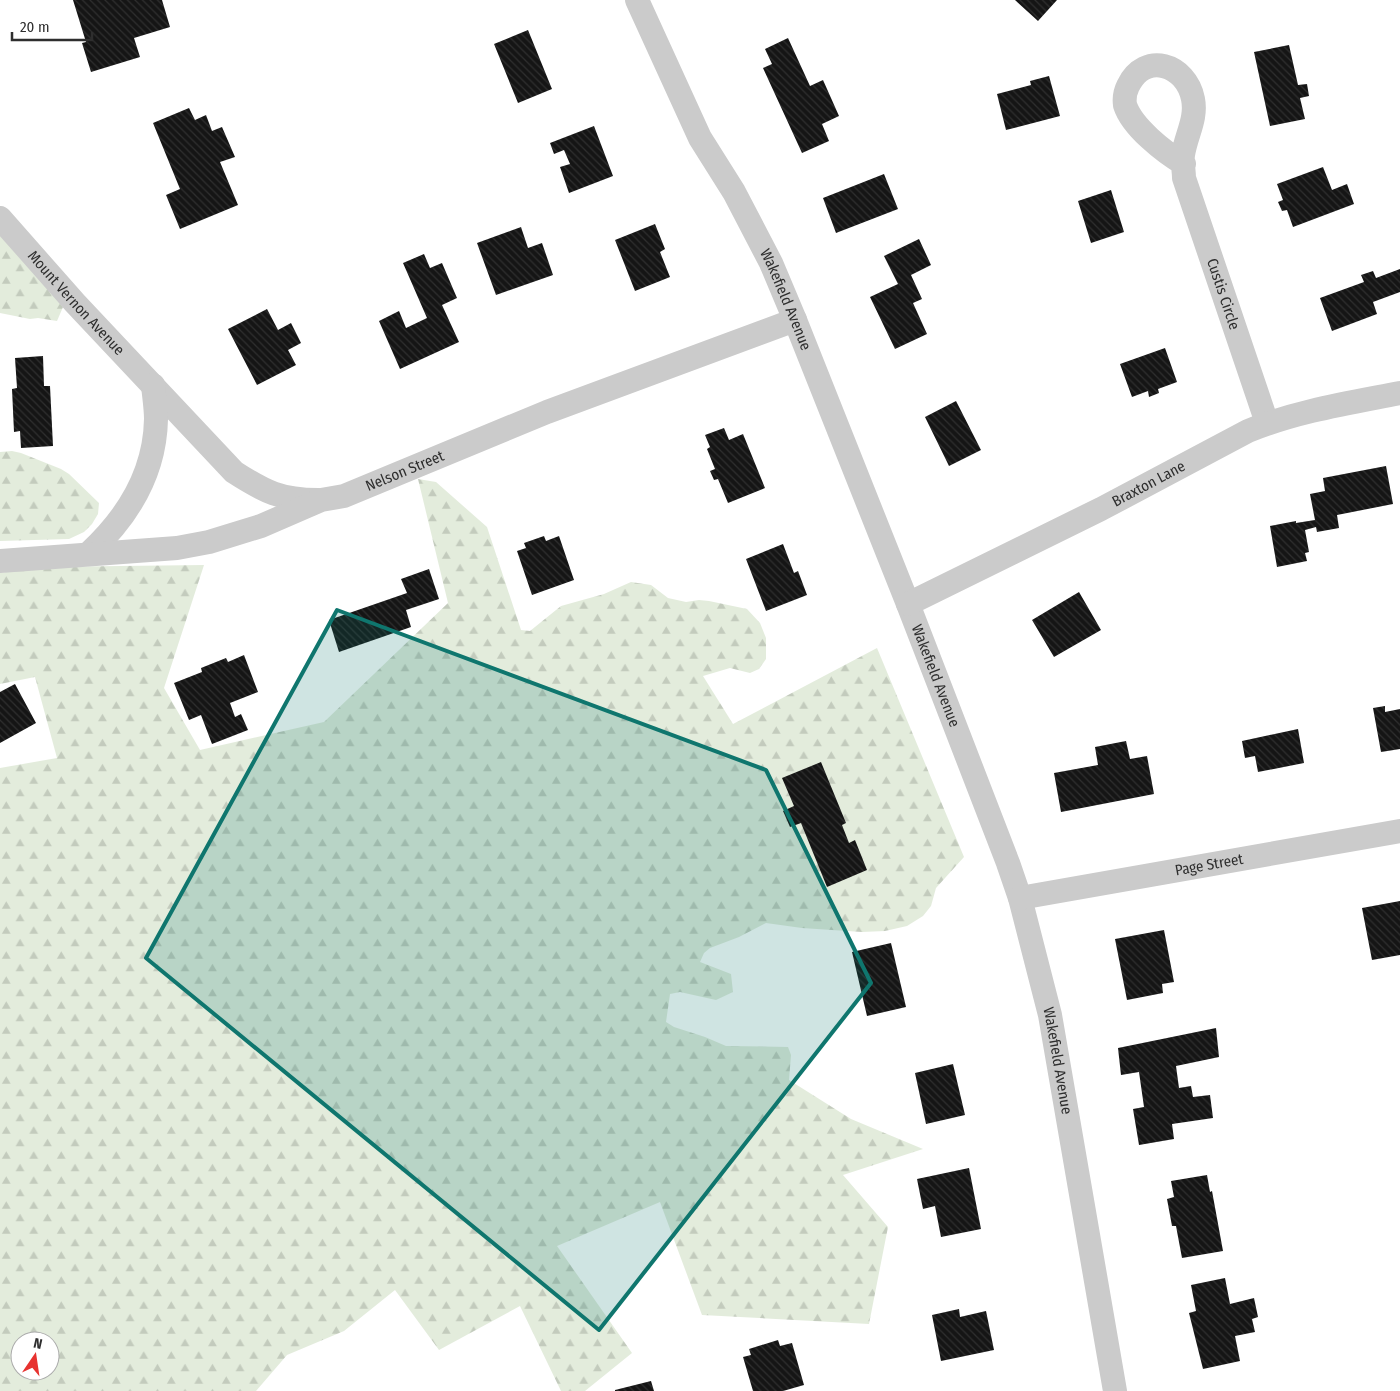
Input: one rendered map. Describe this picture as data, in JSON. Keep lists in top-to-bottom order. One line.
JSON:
{"streets":{"street":["Custis Circle","Wakefield Avenue","Mount Vernon Avenue","Nelson Street","Braxton Lane","Page Street"]},"crossings":[["Custis Circle","Braxton Lane"],["Wakefield Avenue","Nelson Street"],["Wakefield Avenue","Braxton Lane"],["Wakefield Avenue","Page Street"],["Mount Vernon Avenue","Nelson Street"]],"scale_bar":"20 m","north":"top"}
